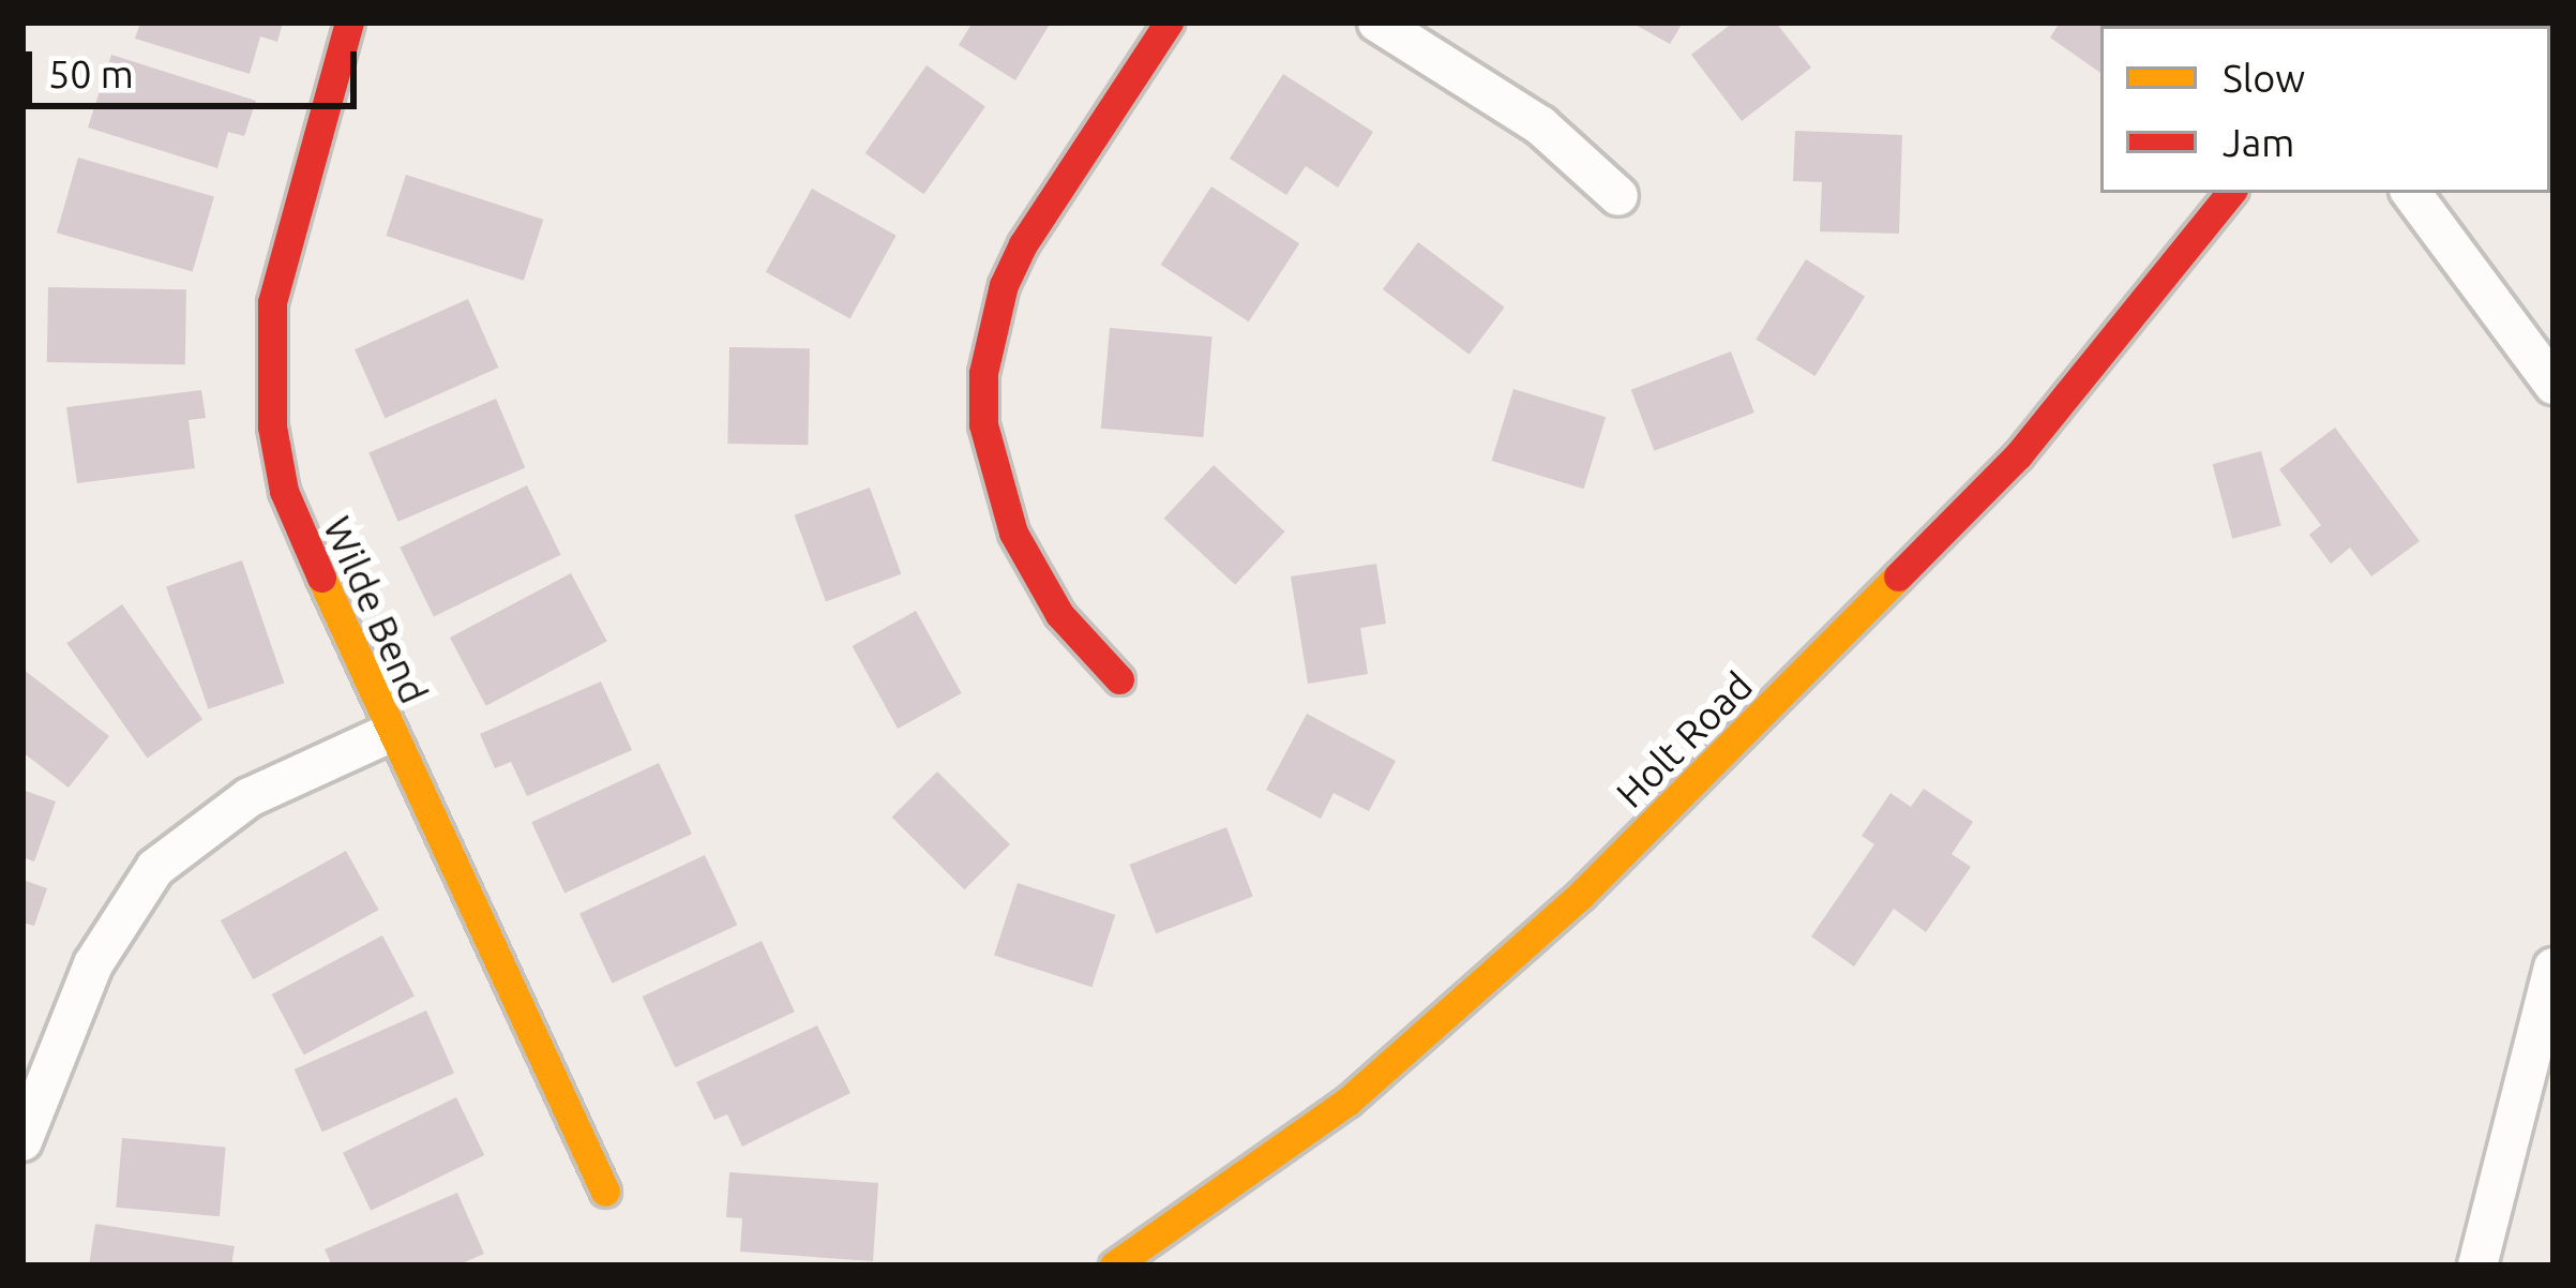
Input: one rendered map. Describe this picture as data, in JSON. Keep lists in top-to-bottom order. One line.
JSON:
{"streets":{"street":["Wilde Bend","Holt Road"]},"legend":["Slow","Jam"],"scale_bar":"50 m"}
